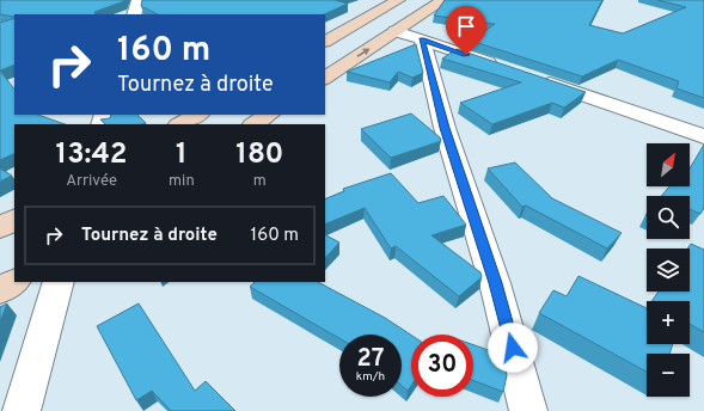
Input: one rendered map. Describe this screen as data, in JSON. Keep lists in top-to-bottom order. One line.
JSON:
{"north":"top right","page":{"turn":["160 m","Tournez à droite"],"eta":["13:42","Arrivée","1","min","180","m"],"map_buttons":["+","−"],"list":[{"name":"Tournez à droite","value":"160 m"}],"speed":"27 km/h","limit":"30"}}
